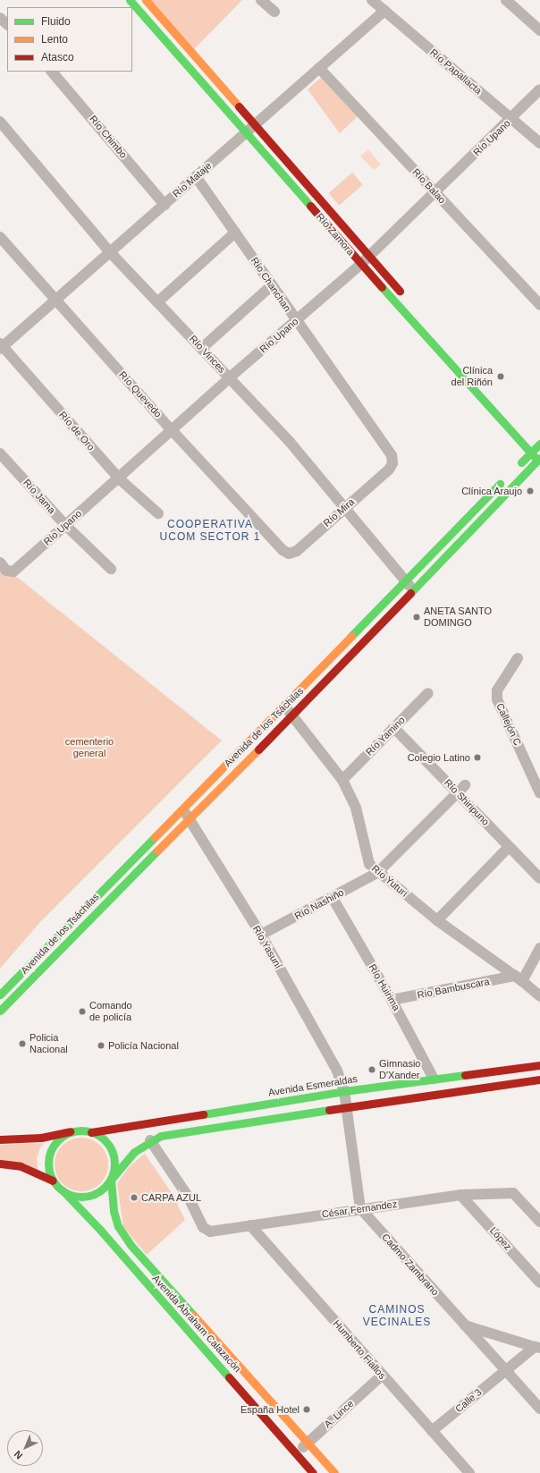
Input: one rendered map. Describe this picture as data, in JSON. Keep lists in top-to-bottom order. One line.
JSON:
{"streets":{"main road":["Río Zamora","Avenida de los Tsáchilas","Avenida Esmeraldas","Avenida Abraham Calazacón"],"street":["Río Papallacta","Río Chimbo","Río Upano","Río Mataje","Río Balao","Río Chanchan","Río Vinces","Río Quevedo","Río de Oro","Río Jama","Río Mira","Callejón C","Río Yamino","Río Shiripuno","Río Yuturí","Río Nashiño","Río Yasuní","Río Huirima","Río Bambuscara","César Fernandez","López","Cadmo Zambrano","Humberto Fiallos","Calle 3","A. Lince"]},"crossings":[["Río Papallacta","Río Upano"],["Río Papallacta","Río Mataje"],["Río Chimbo","Río Mataje"],["Río Upano","Río Balao"],["Río Upano","Río Zamora"],["Río Upano","Río Chanchan"],["Río Upano","Río Vinces"],["Río Upano","Río Quevedo"],["Río Upano","Río de Oro"],["Río Upano","Río Jama"],["Río Mataje","Río Balao"],["Río Mataje","Río Zamora"],["Río Mataje","Río Chanchan"],["Río Mataje","Río Vinces"],["Río Mataje","Río Quevedo"],["Río Mataje","Río de Oro"],["Río Zamora","Avenida de los Tsáchilas"],["Río Chanchan","Río Mira"],["Río Vinces","Río Mira"],["Río Vinces","Avenida de los Tsáchilas"],["Río Quevedo","Río Mira"],["Avenida de los Tsáchilas","Río Yuturí"],["Avenida de los Tsáchilas","Río Yasuní"],["Río Yamino","Río Shiripuno"],["Río Yamino","Río Yuturí"],["Río Shiripuno","Río Nashiño"],["Río Yuturí","Río Nashiño"],["Río Yuturí","Río Bambuscara"],["Río Nashiño","Río Yasuní"],["Río Nashiño","Río Huirima"],["Río Yasuní","Avenida Esmeraldas"],["Río Huirima","Río Bambuscara"],["Río Huirima","Avenida Esmeraldas"],["Avenida Esmeraldas","Avenida Abraham Calazacón"],["César Fernandez","López"],["César Fernandez","Cadmo Zambrano"],["César Fernandez","Humberto Fiallos"],["Cadmo Zambrano","Calle 3"],["Avenida Abraham Calazacón","A. Lince"],["Humberto Fiallos","Calle 3"],["Humberto Fiallos","A. Lince"]],"districts":["COOPERATIVA UCOM SECTOR 1","CAMINOS VECINALES"],"parks":["cementerio general"],"places":["Clínica del Riñón","Clínica Araujo","ANETA SANTO DOMINGO","Colegio Latino","Comando de policía","Policia Nacional","Policía Nacional","Gimnasio D'Xander","CARPA AZUL","España Hotel"],"legend":["Fluido","Lento","Atasco"],"north":"bottom left"}
